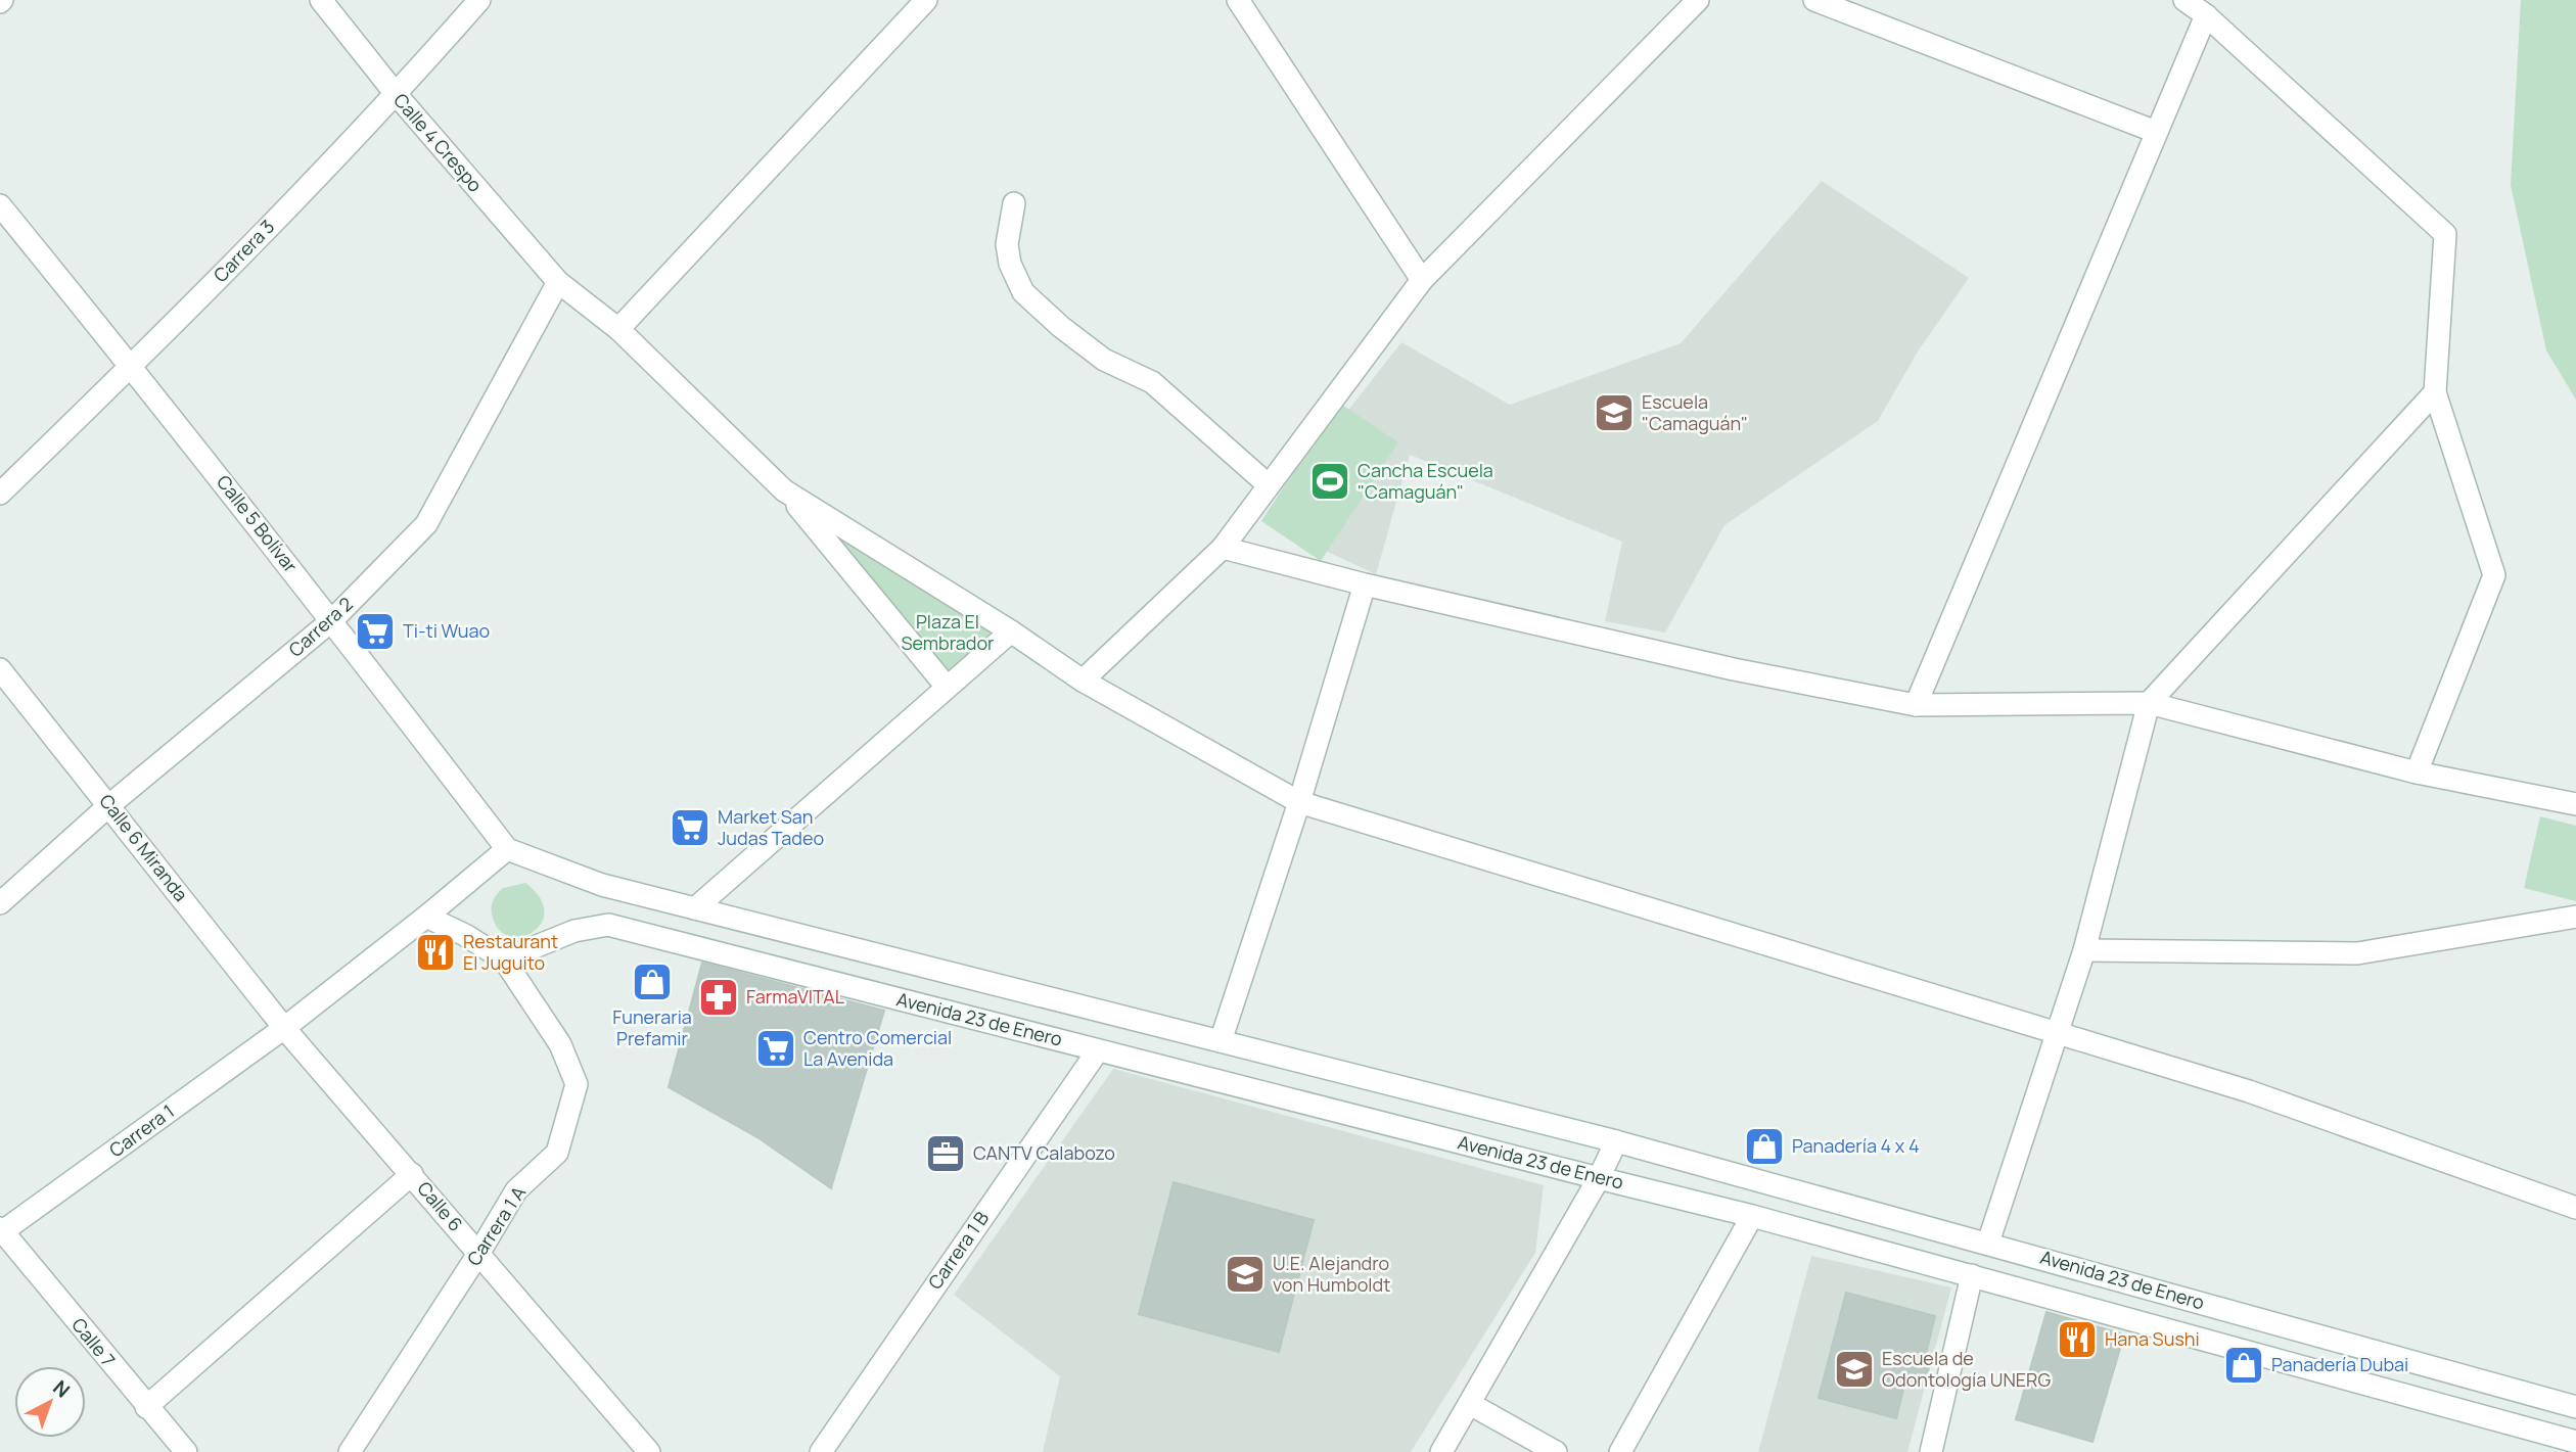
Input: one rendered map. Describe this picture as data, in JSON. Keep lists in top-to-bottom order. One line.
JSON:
{"streets":{"street":["Calle 4 Crespo","Carrera 3","Calle 5 Bolívar","Carrera 2","Calle 6 Miranda","Avenida 23 de Enero","Carrera 1","Calle 6","Carrera 1 A","Carrera 1 B","Calle 7"]},"crossings":[["Calle 4 Crespo","Carrera 3"],["Calle 4 Crespo","Carrera 2"],["Carrera 3","Calle 5 Bolívar"],["Calle 5 Bolívar","Carrera 2"],["Calle 5 Bolívar","Avenida 23 de Enero"],["Calle 5 Bolívar","Carrera 1"],["Carrera 2","Calle 6 Miranda"],["Calle 6 Miranda","Carrera 1"],["Calle 6 Miranda","Calle 6"],["Avenida 23 de Enero","Carrera 1"],["Avenida 23 de Enero","Carrera 1 A"],["Avenida 23 de Enero","Carrera 1 B"],["Carrera 1","Calle 6"],["Carrera 1","Calle 7"],["Calle 6","Carrera 1 A"]],"parks":["Plaza El Sembrador"],"places":{"school or university":["Escuela \"Camaguán\"","U.E. Alejandro von Humboldt","Escuela de Odontología UNERG"],"sports":["Cancha Escuela \"Camaguán\""],"supermarket":["Ti-ti Wuao","Market San Judas Tadeo","Centro Comercial La Avenida"],"restaurant":["Restaurant El Juguito","Hana Sushi"],"shop":["Funeraria Prefamir","Panadería 4 x 4","Panadería Dubai"],"pharmacy":["FarmaVITAL"],"office":["CANTV Calabozo"]},"north":"top right"}
